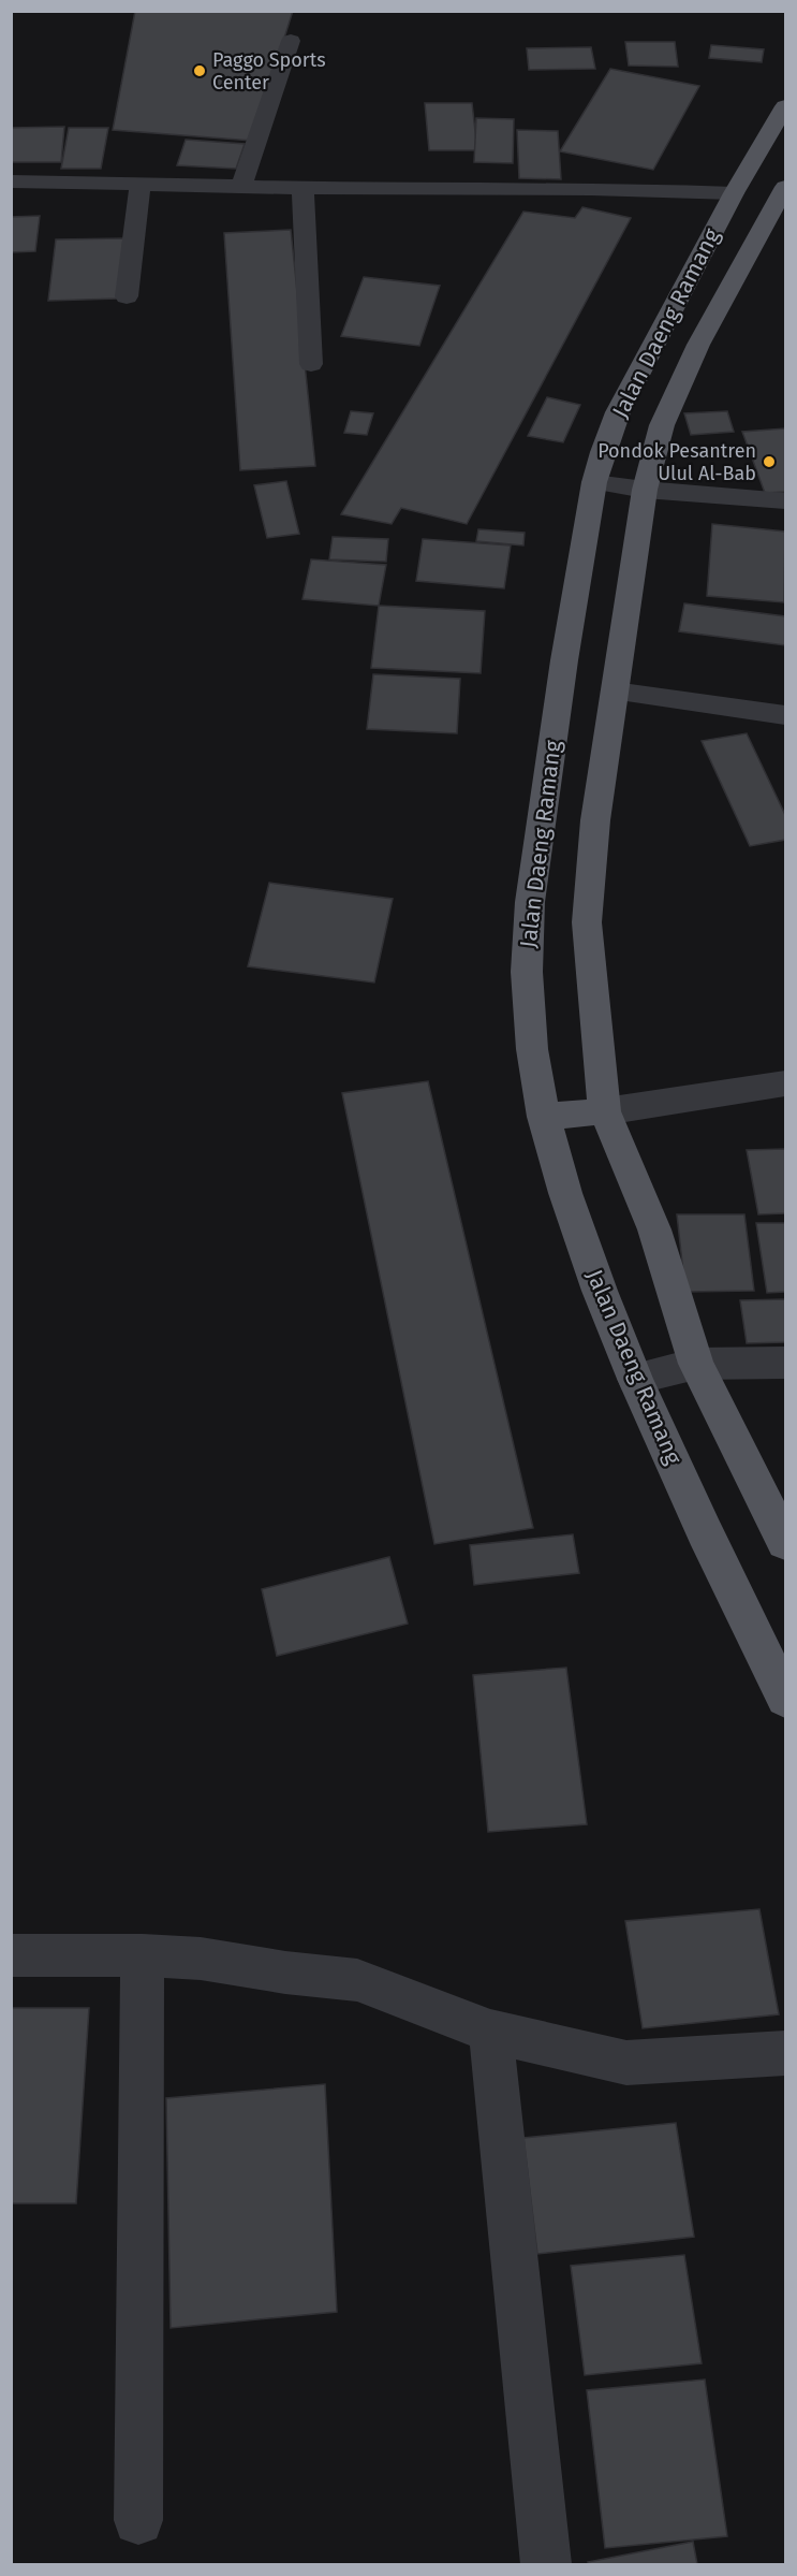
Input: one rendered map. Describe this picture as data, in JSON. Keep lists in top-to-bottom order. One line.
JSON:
{"streets":{"main road":["Jalan Daeng Ramang"]},"places":["Paggo Sports Center","Pondok Pesantren Ulul Al-Bab"]}
